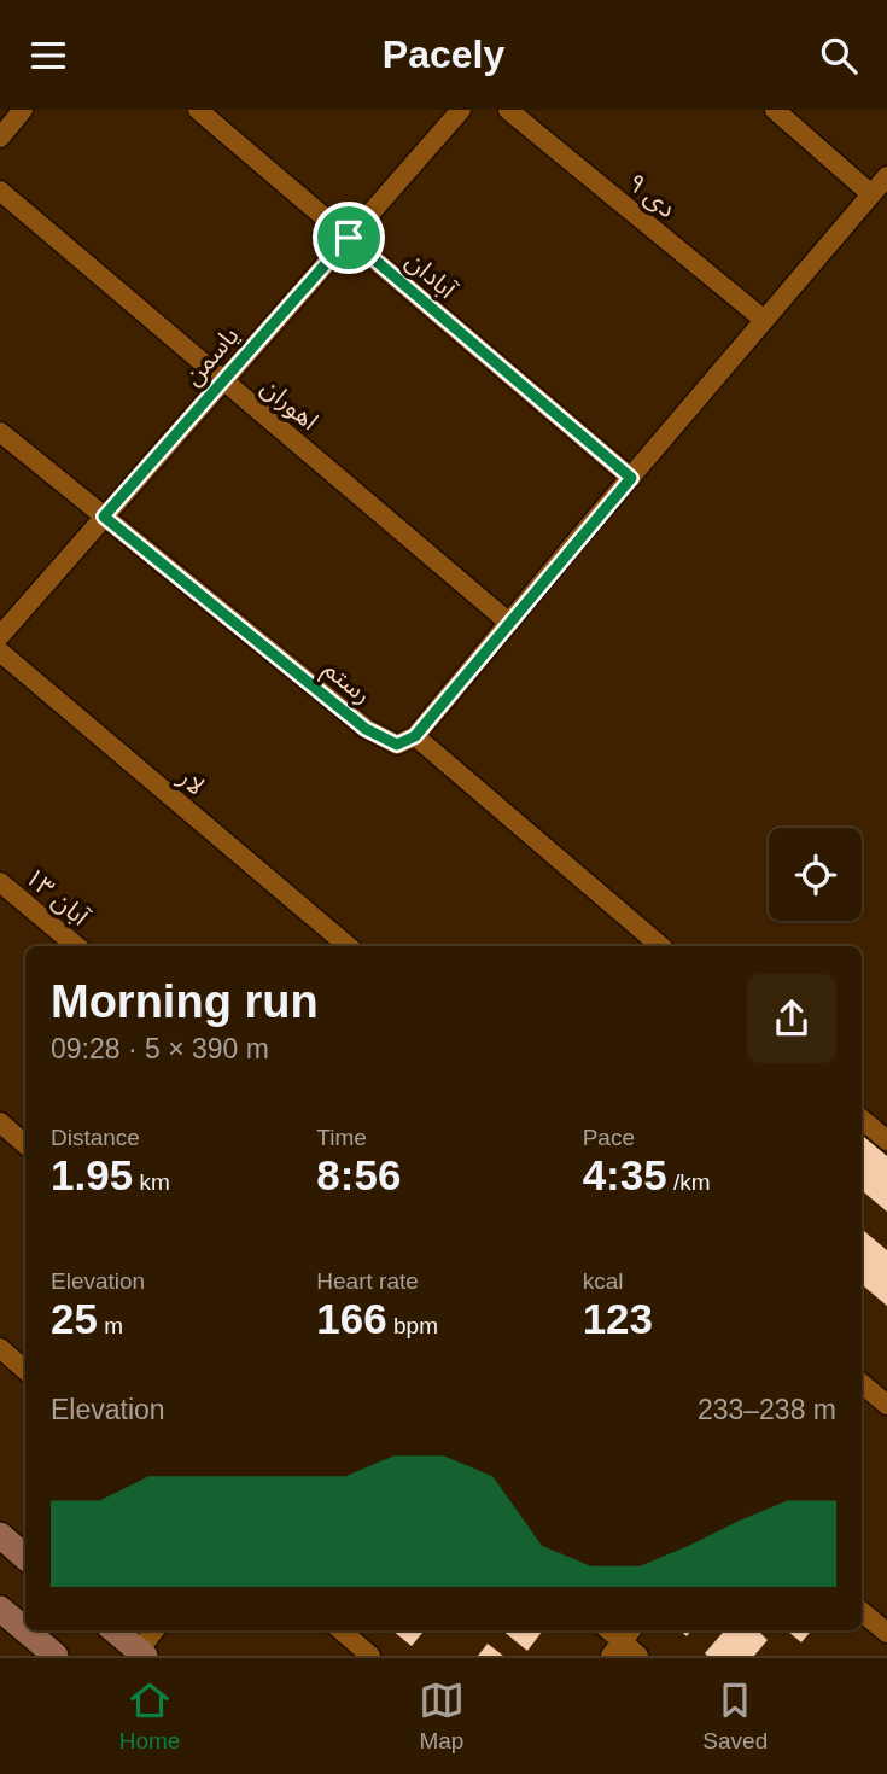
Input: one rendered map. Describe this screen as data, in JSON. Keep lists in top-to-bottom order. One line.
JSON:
{"streets":{"street":["۹ دی","آبادان","یاسمن","اهوران","رستم","لار","۱۳ آبان"]},"crossings":[["آبادان","یاسمن"],["یاسمن","اهوران"],["یاسمن","رستم"]],"page":{"header":"Pacely","heading":["Morning run","09:28 · 5 × 390 m"],"stats":[["Distance","1.95 km"],["Time","8:56"],["Pace","4:35 /km"],["Elevation","25 m"],["Heart rate","166 bpm"],["kcal","123"]],"chart":["Elevation","233–238 m"],"tabs":["Home","Map","Saved"]}}
